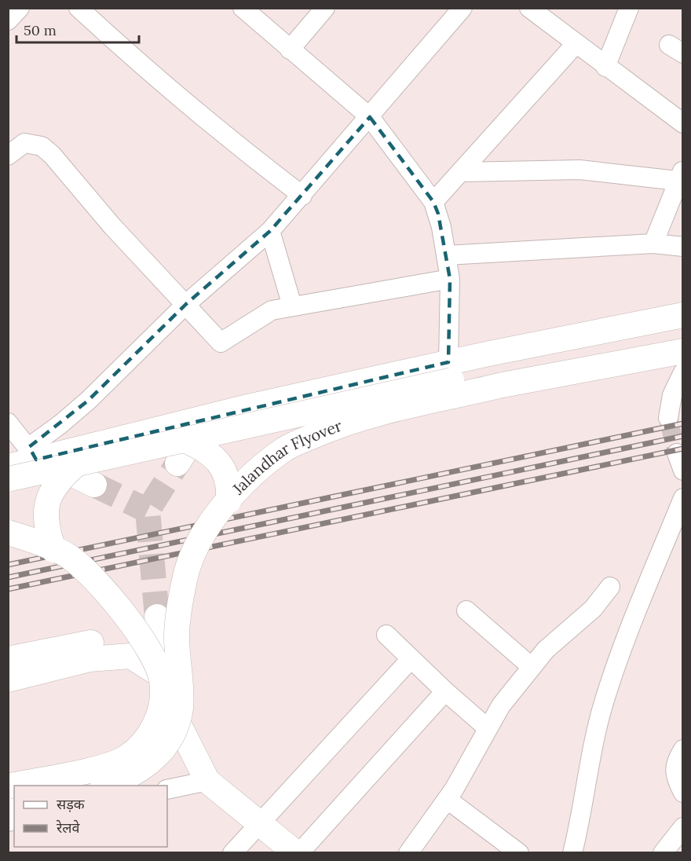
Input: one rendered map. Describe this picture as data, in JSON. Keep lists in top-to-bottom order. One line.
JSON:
{"streets":{"main road":["Jalandhar Flyover"]},"legend":["सड़क","रेलवे"],"scale_bar":"50 m"}
